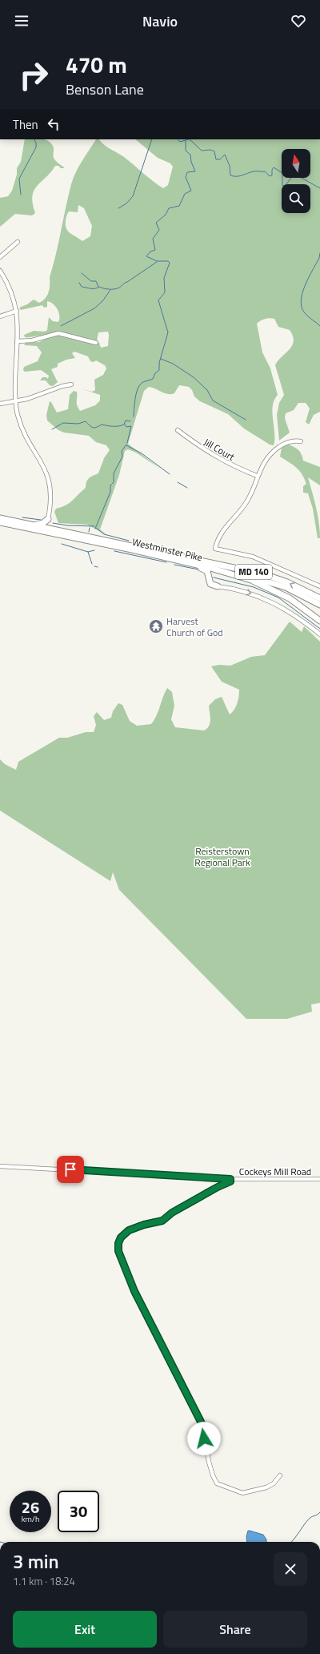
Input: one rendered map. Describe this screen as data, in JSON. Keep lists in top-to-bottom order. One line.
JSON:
{"streets":{"highway":["Westminster Pike","MD 140"],"street":["Jill Court","Cockeys Mill Road"]},"parks":["Reisterstown Regional Park"],"places":{"temple":["Harvest Church of God"]},"north":"top","page":{"header":"Navio","turn":["470 m","Benson Lane"],"then":"Then","speed":"26 km/h","limit":"30","heading":["3 min","1.1 km · 18:24"],"buttons":["Exit","Share"]}}
